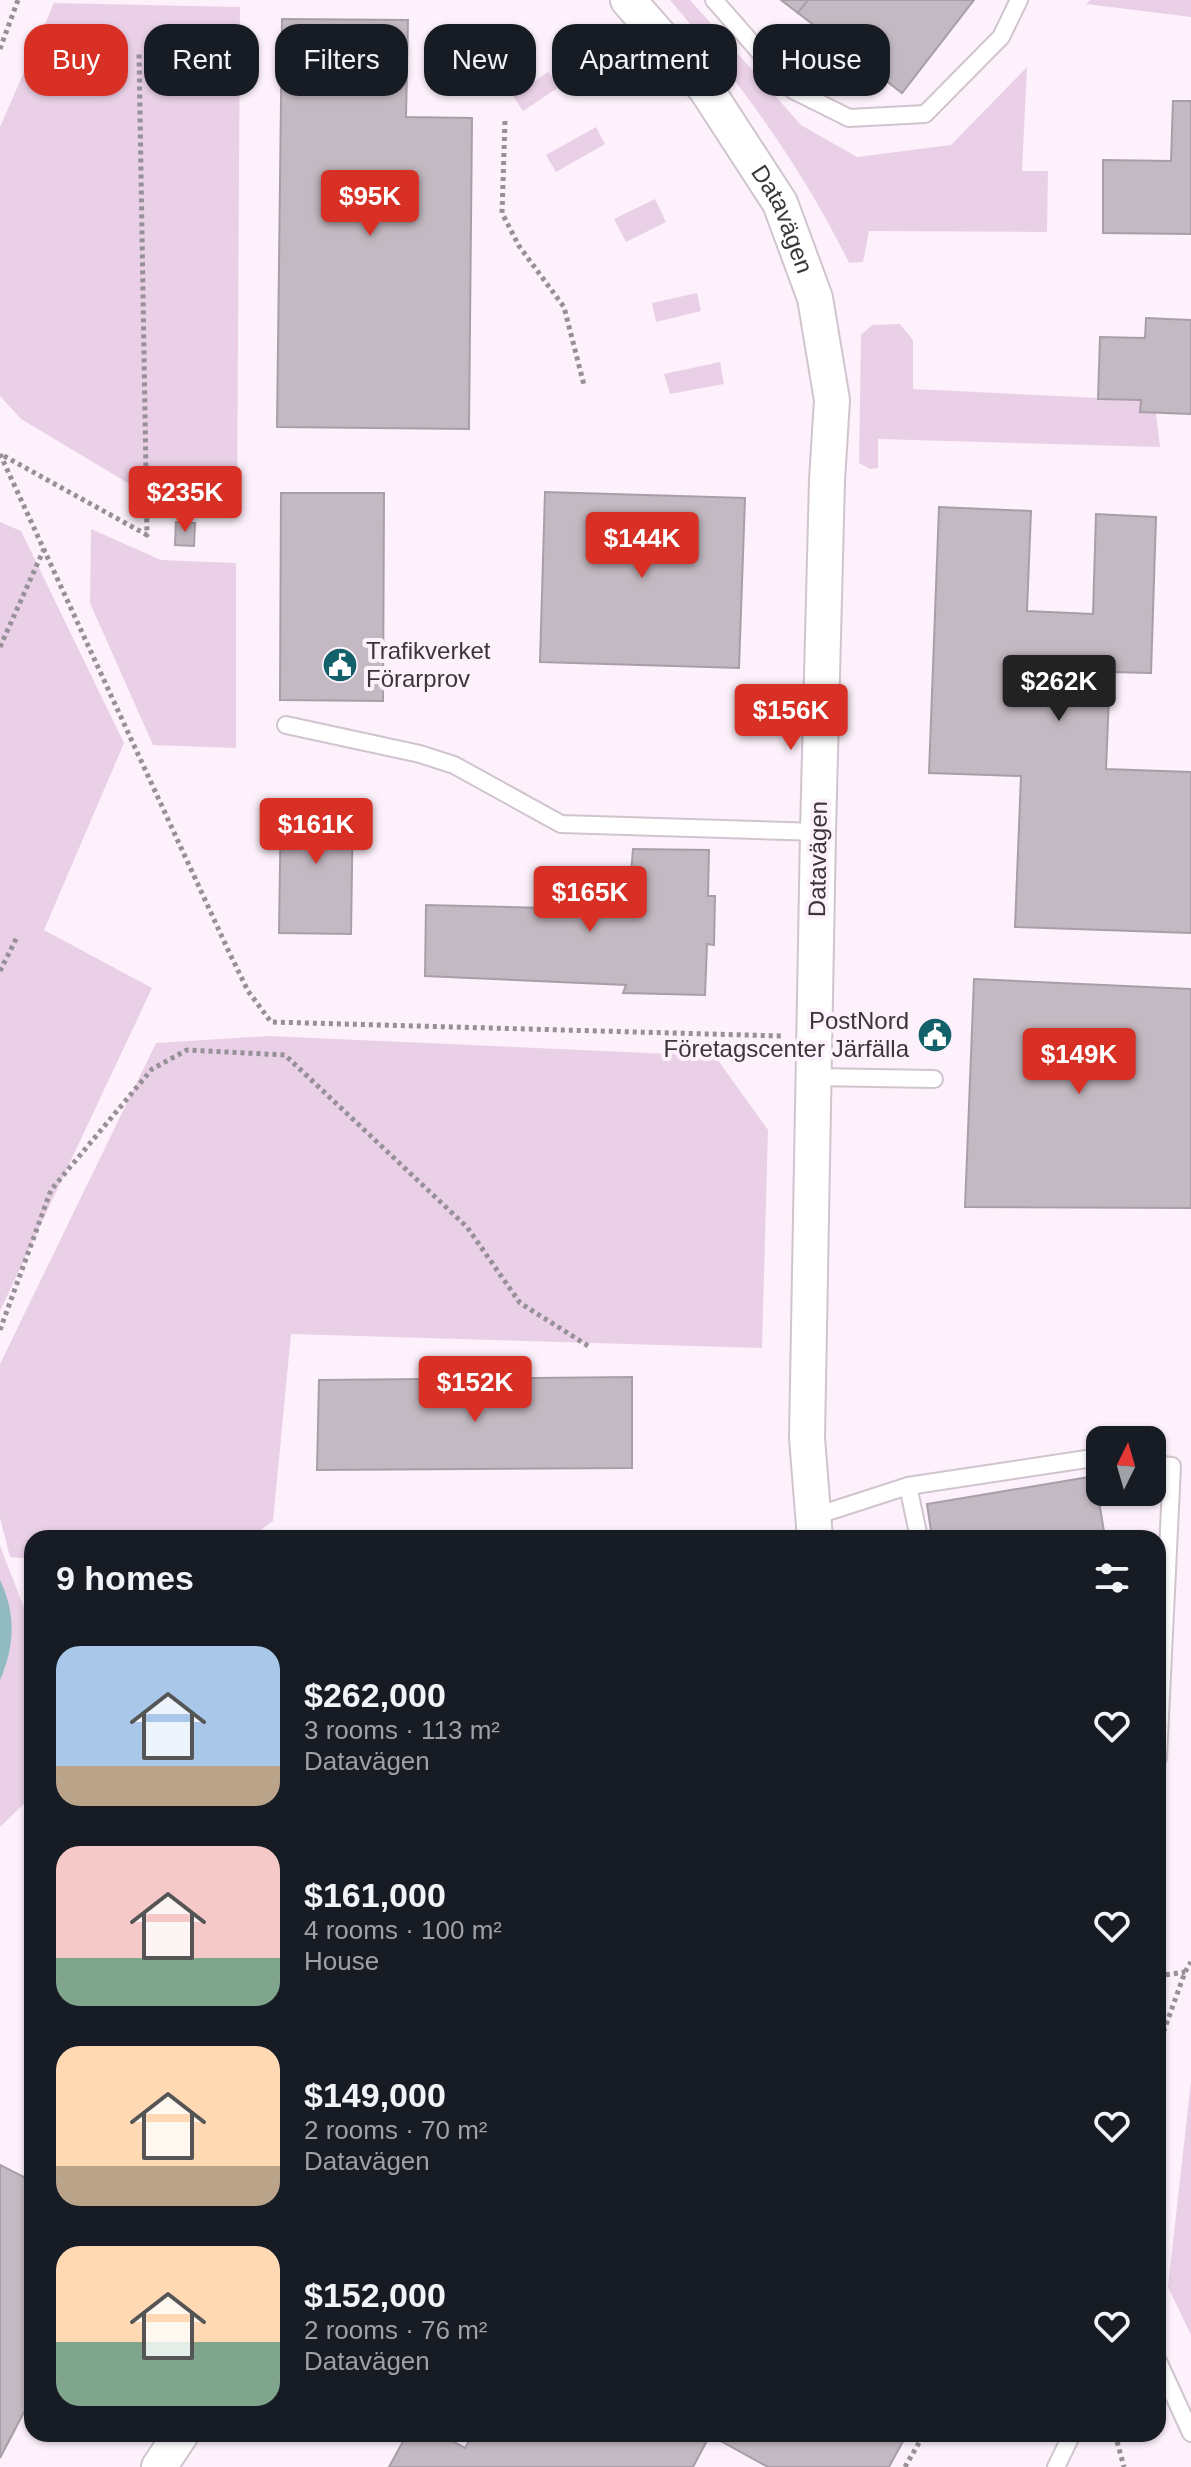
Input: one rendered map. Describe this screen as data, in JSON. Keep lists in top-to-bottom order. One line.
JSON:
{"streets":{"street":["Datavägen"]},"places":{"public building":["Trafikverket Förarprov","PostNord Företagscenter Järfälla"]},"north":"top","page":{"chip":["Buy","Rent","Filters","New","Apartment","House"],"price":["$95K","$235K","$144K","$262K","$156K","$161K","$165K","$149K","$152K"],"heading":"9 homes","list":[{"name":"$262,000","note":"3 rooms · 113 m² · Datavägen"},{"name":"$161,000","note":"4 rooms · 100 m² · House"},{"name":"$149,000","note":"2 rooms · 70 m² · Datavägen"},{"name":"$152,000","note":"2 rooms · 76 m² · Datavägen"}]}}
